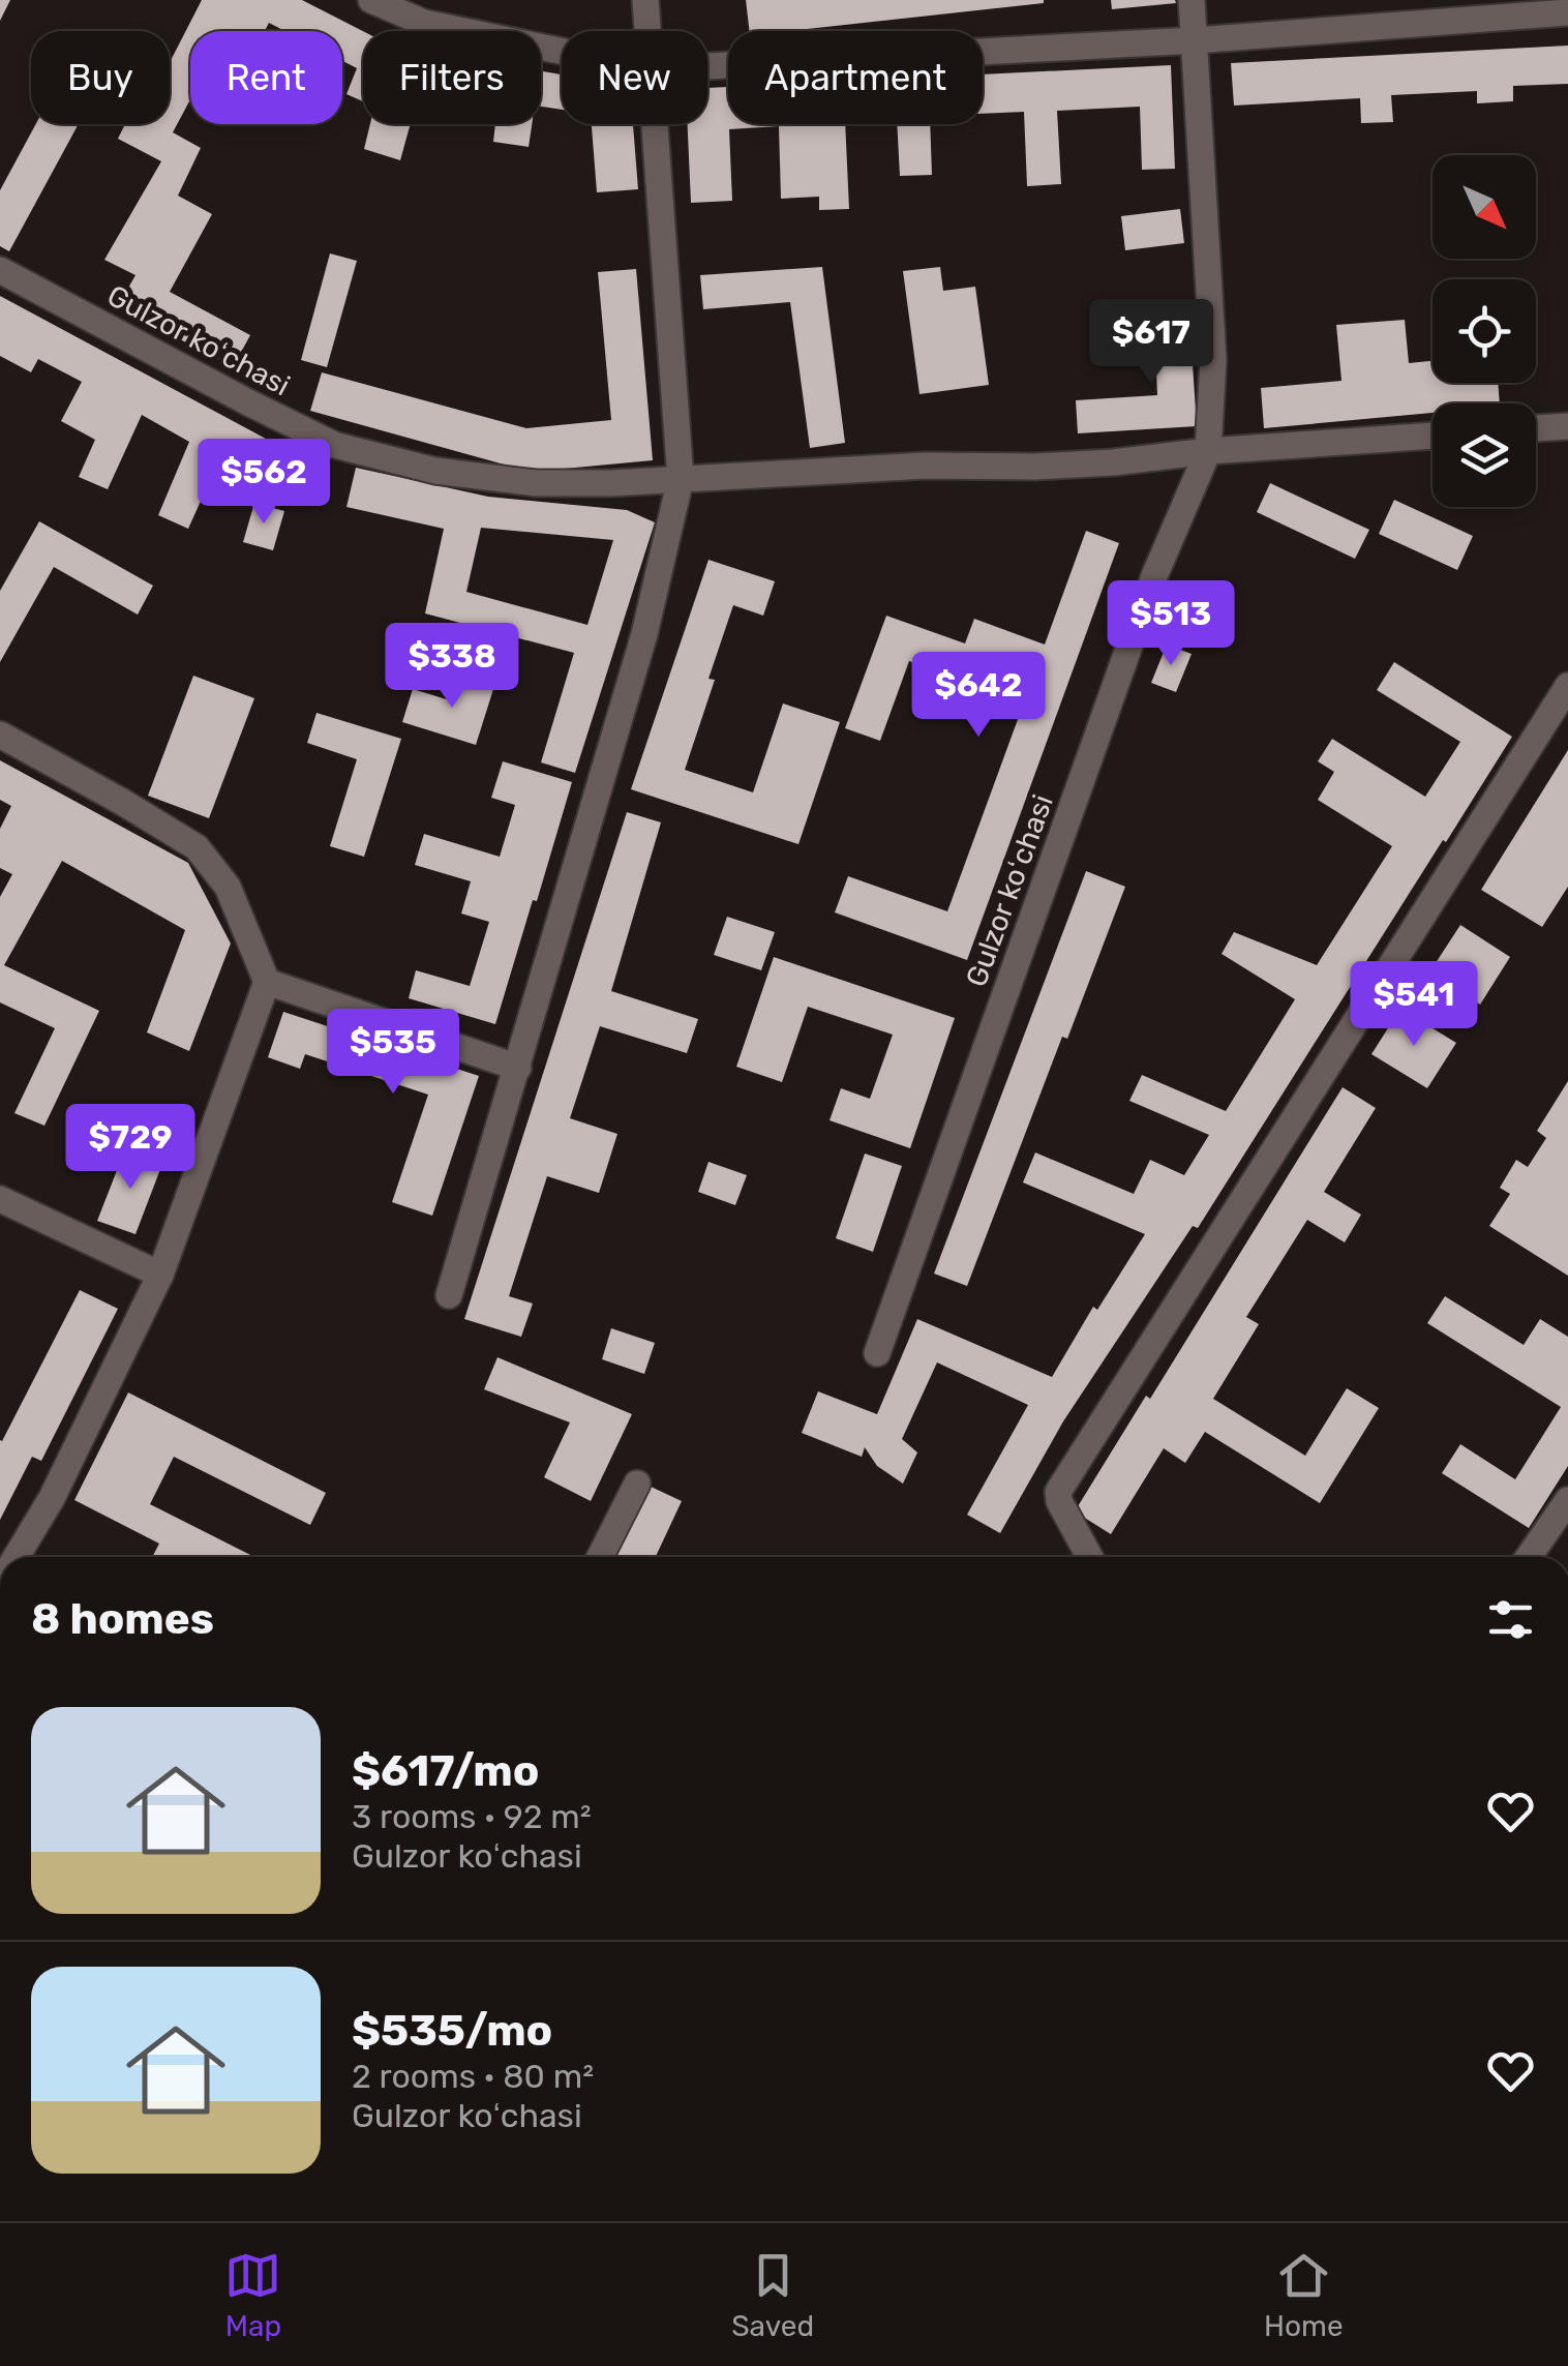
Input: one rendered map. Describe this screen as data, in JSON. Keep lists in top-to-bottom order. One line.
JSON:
{"streets":{"street":["Gulzor koʻchasi"]},"north":"bottom right","page":{"chip":["Buy","Rent","Filters","New","Apartment"],"price":["$617","$562","$513","$338","$642","$541","$535","$729"],"heading":"8 homes","list":[{"name":"$617/mo","note":"3 rooms · 92 m² · Gulzor koʻchasi"},{"name":"$535/mo","note":"2 rooms · 80 m² · Gulzor koʻchasi"}],"tabs":["Map","Saved","Home"]}}
